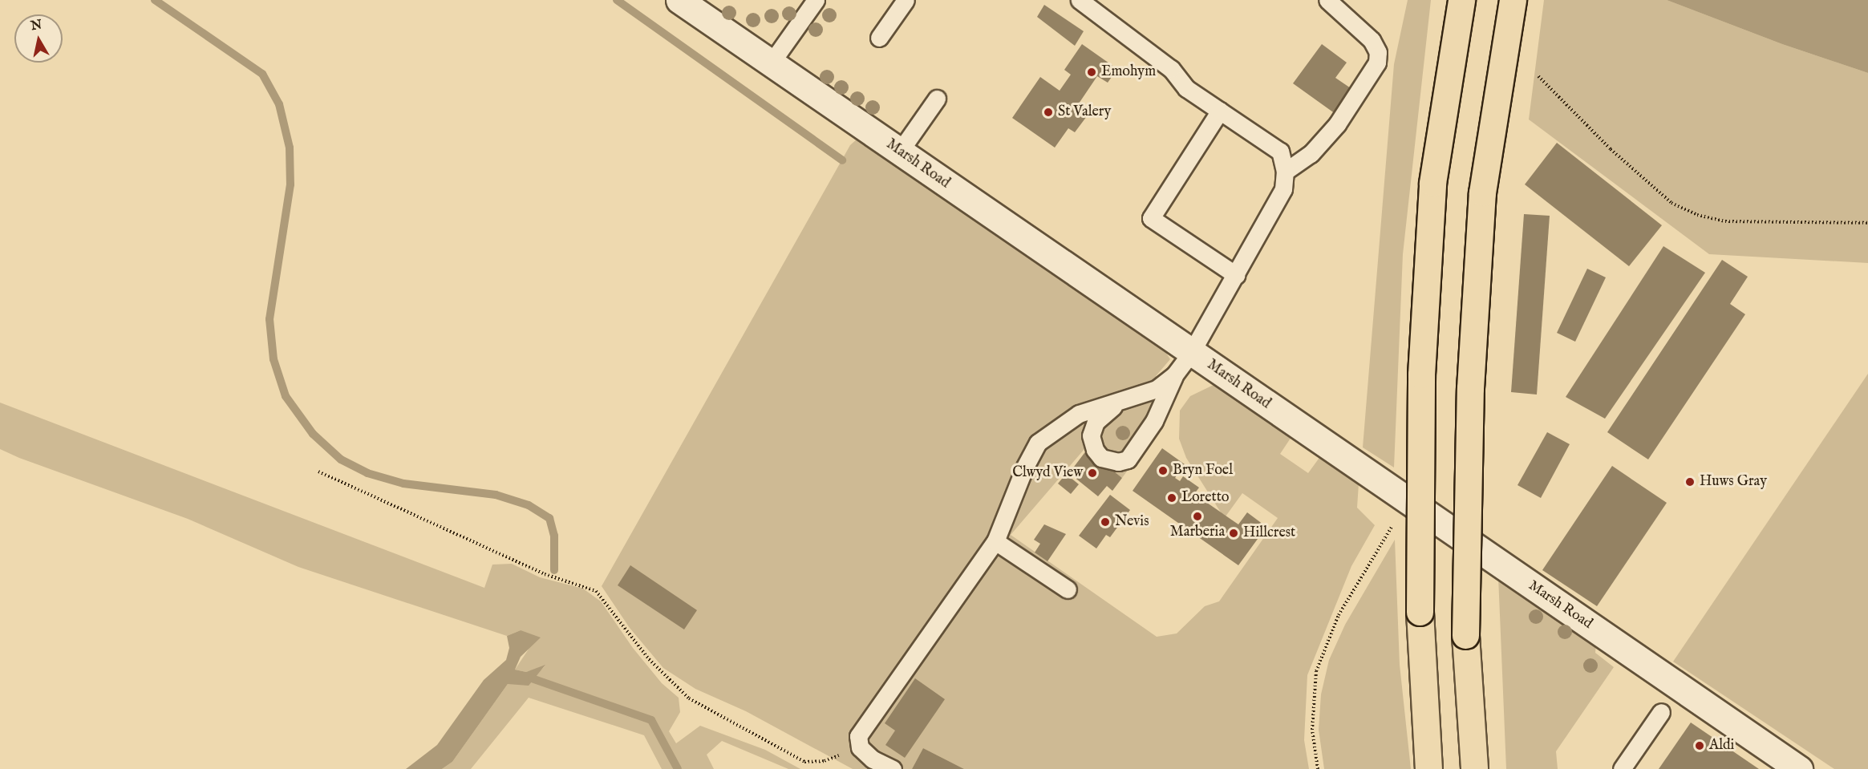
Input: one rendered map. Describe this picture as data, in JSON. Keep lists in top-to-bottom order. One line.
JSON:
{"streets":{"street":["Marsh Road"]},"places":["Emohym","St Valery","Bryn Foel","Clwyd View","Huws Gray","Loretto","Marberia","Nevis","Hillcrest","Aldi"],"north":"top"}
